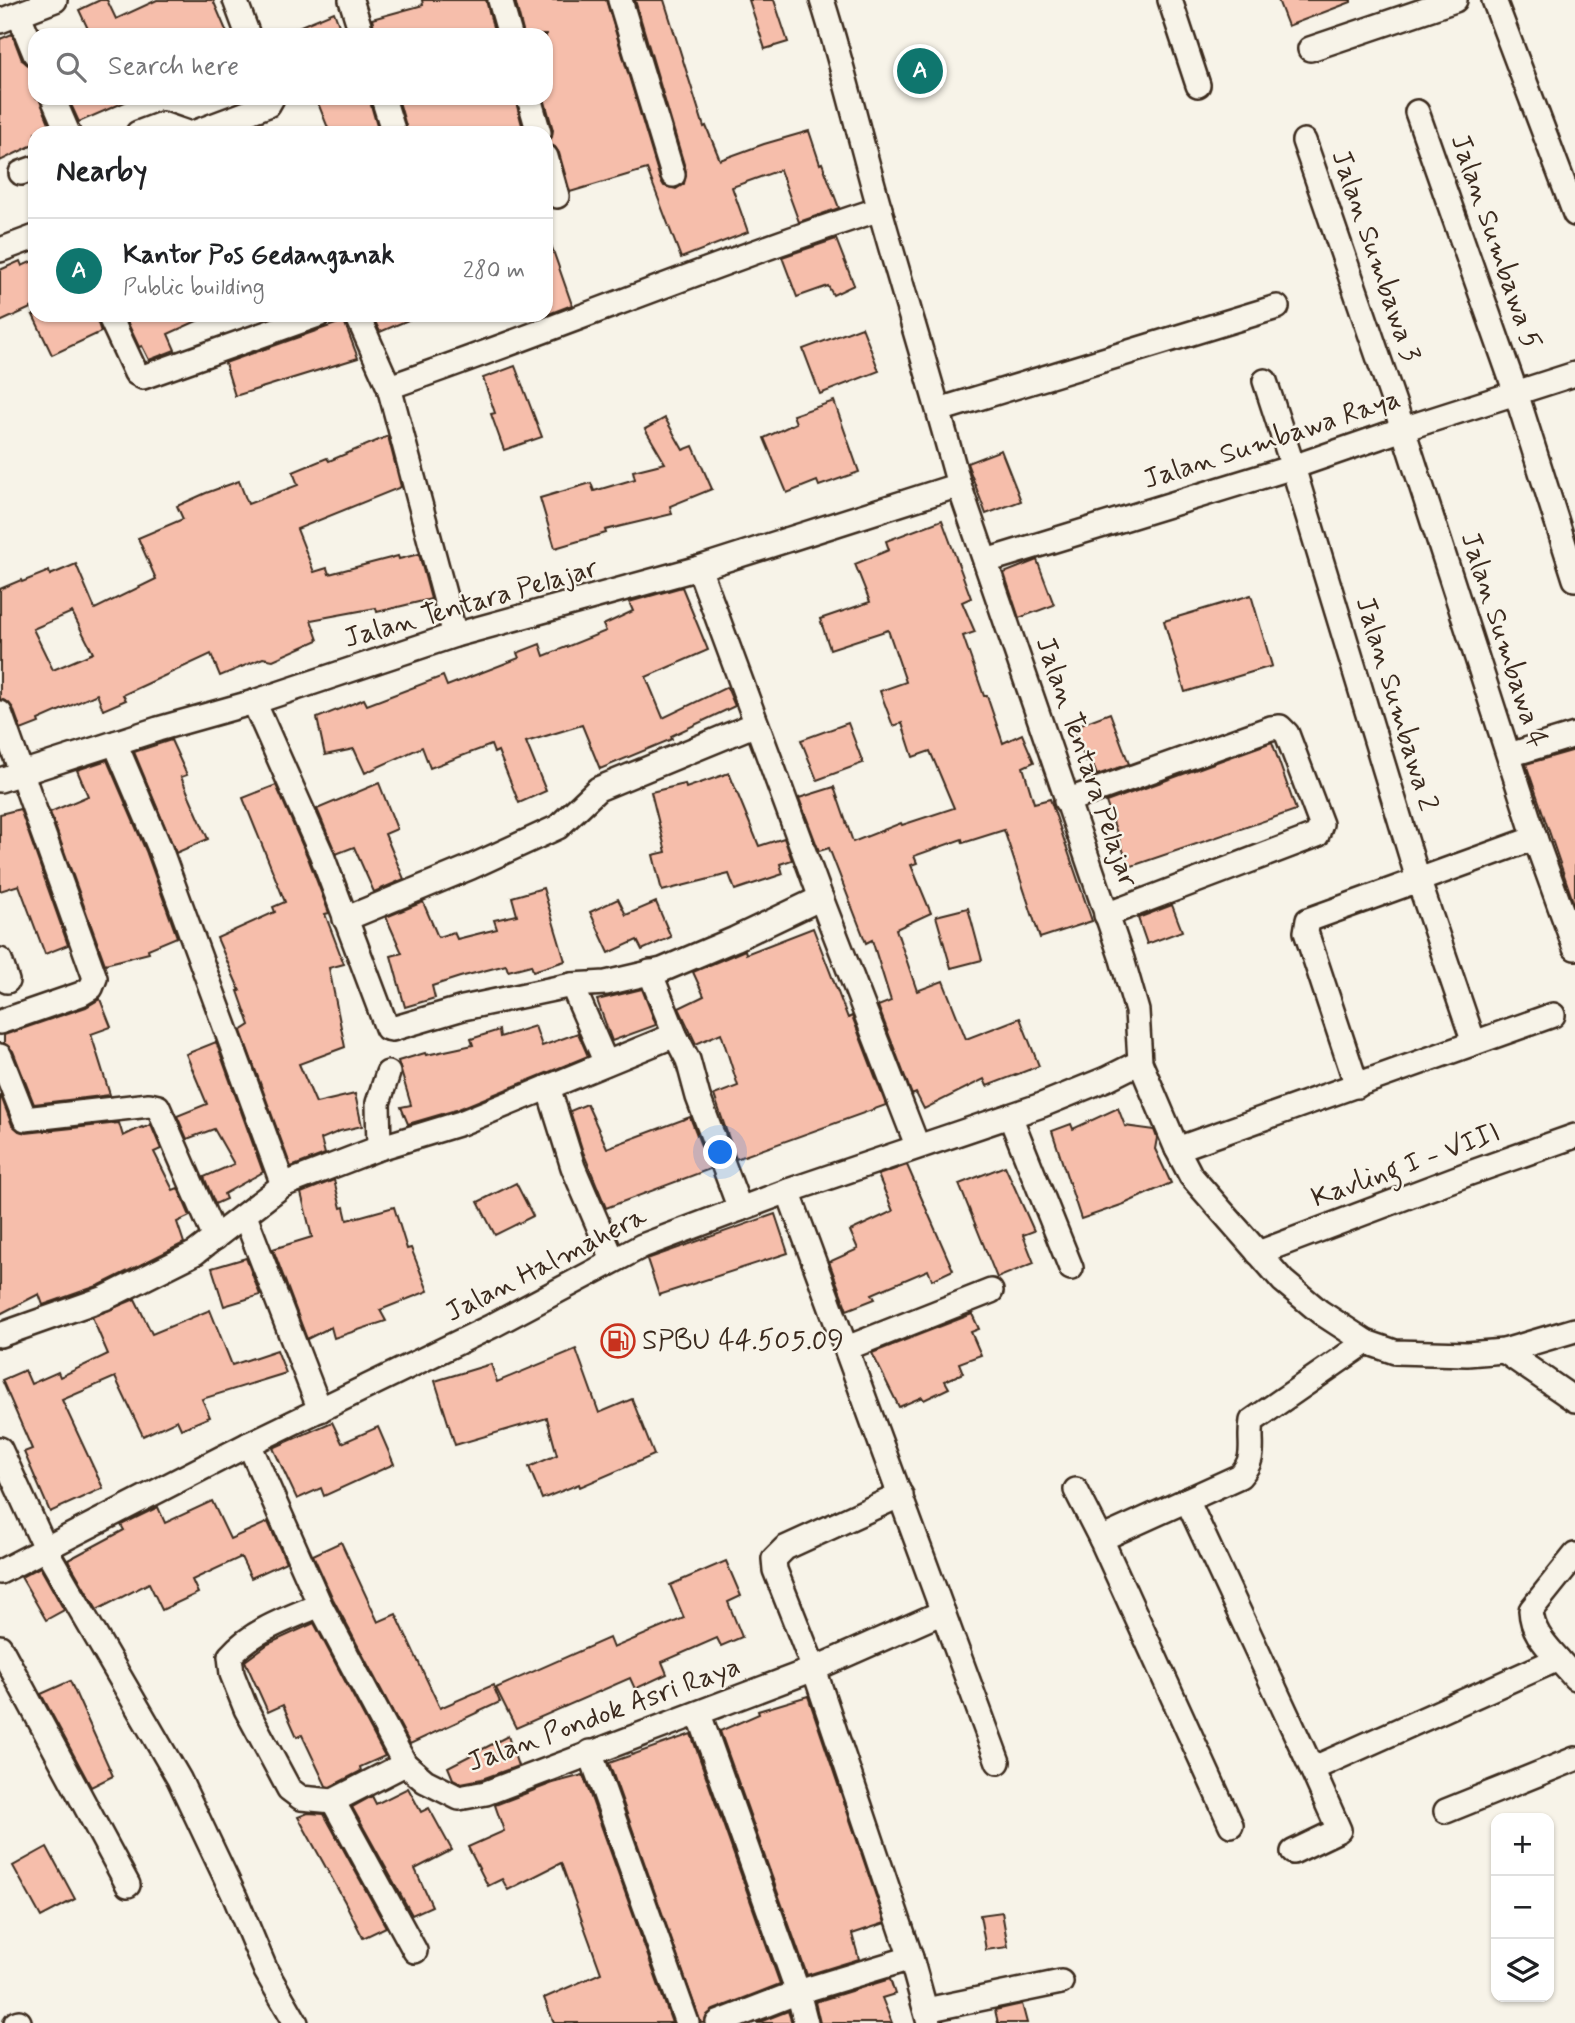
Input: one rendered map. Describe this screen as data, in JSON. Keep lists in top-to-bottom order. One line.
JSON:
{"streets":{"street":["Jalan Sumbawa 5","Jalan Sumbawa 3","Jalan Sumbawa Raya","Jalan Tentara Pelajar","Jalan Sumbawa 4","Jalan Sumbawa 2","Kavling I - VIII","Jalan Halmahera","Jalan Pondok Asri Raya"]},"crossings":[["Jalan Sumbawa 5","Jalan Sumbawa Raya"],["Jalan Sumbawa 3","Jalan Sumbawa Raya"],["Jalan Sumbawa 3","Jalan Sumbawa 4"],["Jalan Sumbawa Raya","Jalan Tentara Pelajar"],["Jalan Sumbawa Raya","Jalan Sumbawa 4"],["Jalan Sumbawa Raya","Jalan Sumbawa 2"],["Jalan Tentara Pelajar","Kavling I - VIII"],["Jalan Tentara Pelajar","Jalan Halmahera"],["Jalan Halmahera","Jalan Pondok Asri Raya"]],"places":{"fuel station":["SPBU 44.505.09"]},"page":{"search":"Search here","pins":"A","heading":"Nearby","list":[{"mark":"A","name":"Kantor Pos Gedanganak","note":"Public building","value":"280 m"}],"map_buttons":["+","−"]}}
